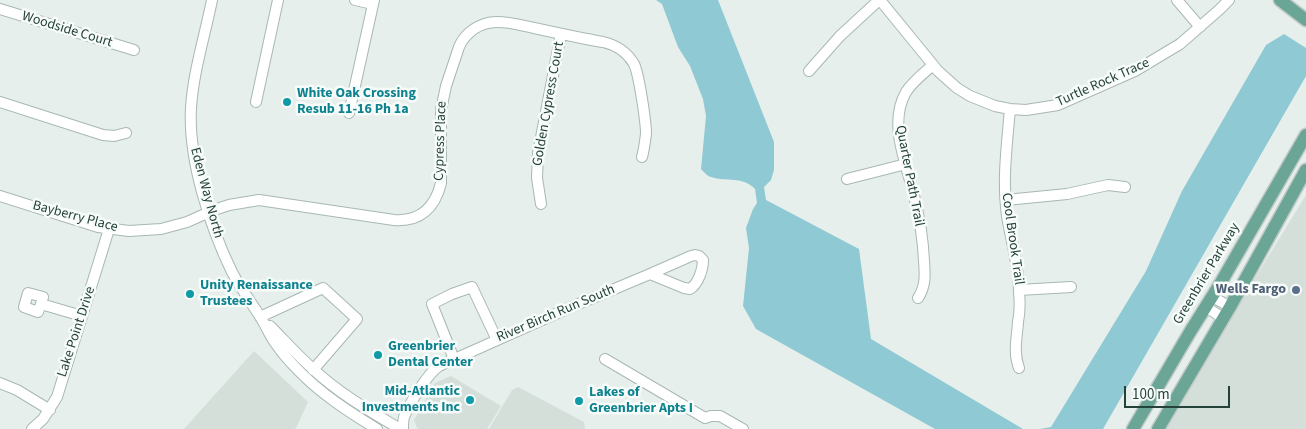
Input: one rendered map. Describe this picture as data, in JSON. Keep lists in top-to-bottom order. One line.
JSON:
{"streets":{"main road":["Greenbrier Parkway"],"street":["Woodside Court","Turtle Rock Trace","Golden Cypress Court","Cypress Place","Quarter Path Trail","Eden Way North","Bayberry Place","Cool Brook Trail","River Birch Run South","Lake Point Drive"]},"crossings":[["Turtle Rock Trace","Quarter Path Trail"],["Turtle Rock Trace","Cool Brook Trail"],["Golden Cypress Court","Cypress Place"],["Cypress Place","Eden Way North"],["Cypress Place","Bayberry Place"],["Eden Way North","Bayberry Place"],["Eden Way North","River Birch Run South"],["Bayberry Place","Lake Point Drive"]],"places":["White Oak Crossing Resub 11-16 Ph 1a","Wells Fargo","Unity Renaissance Trustees","Greenbrier Dental Center","Mid-Atlantic Investments Inc","Lakes of Greenbrier Apts I"],"scale_bar":"100 m"}
